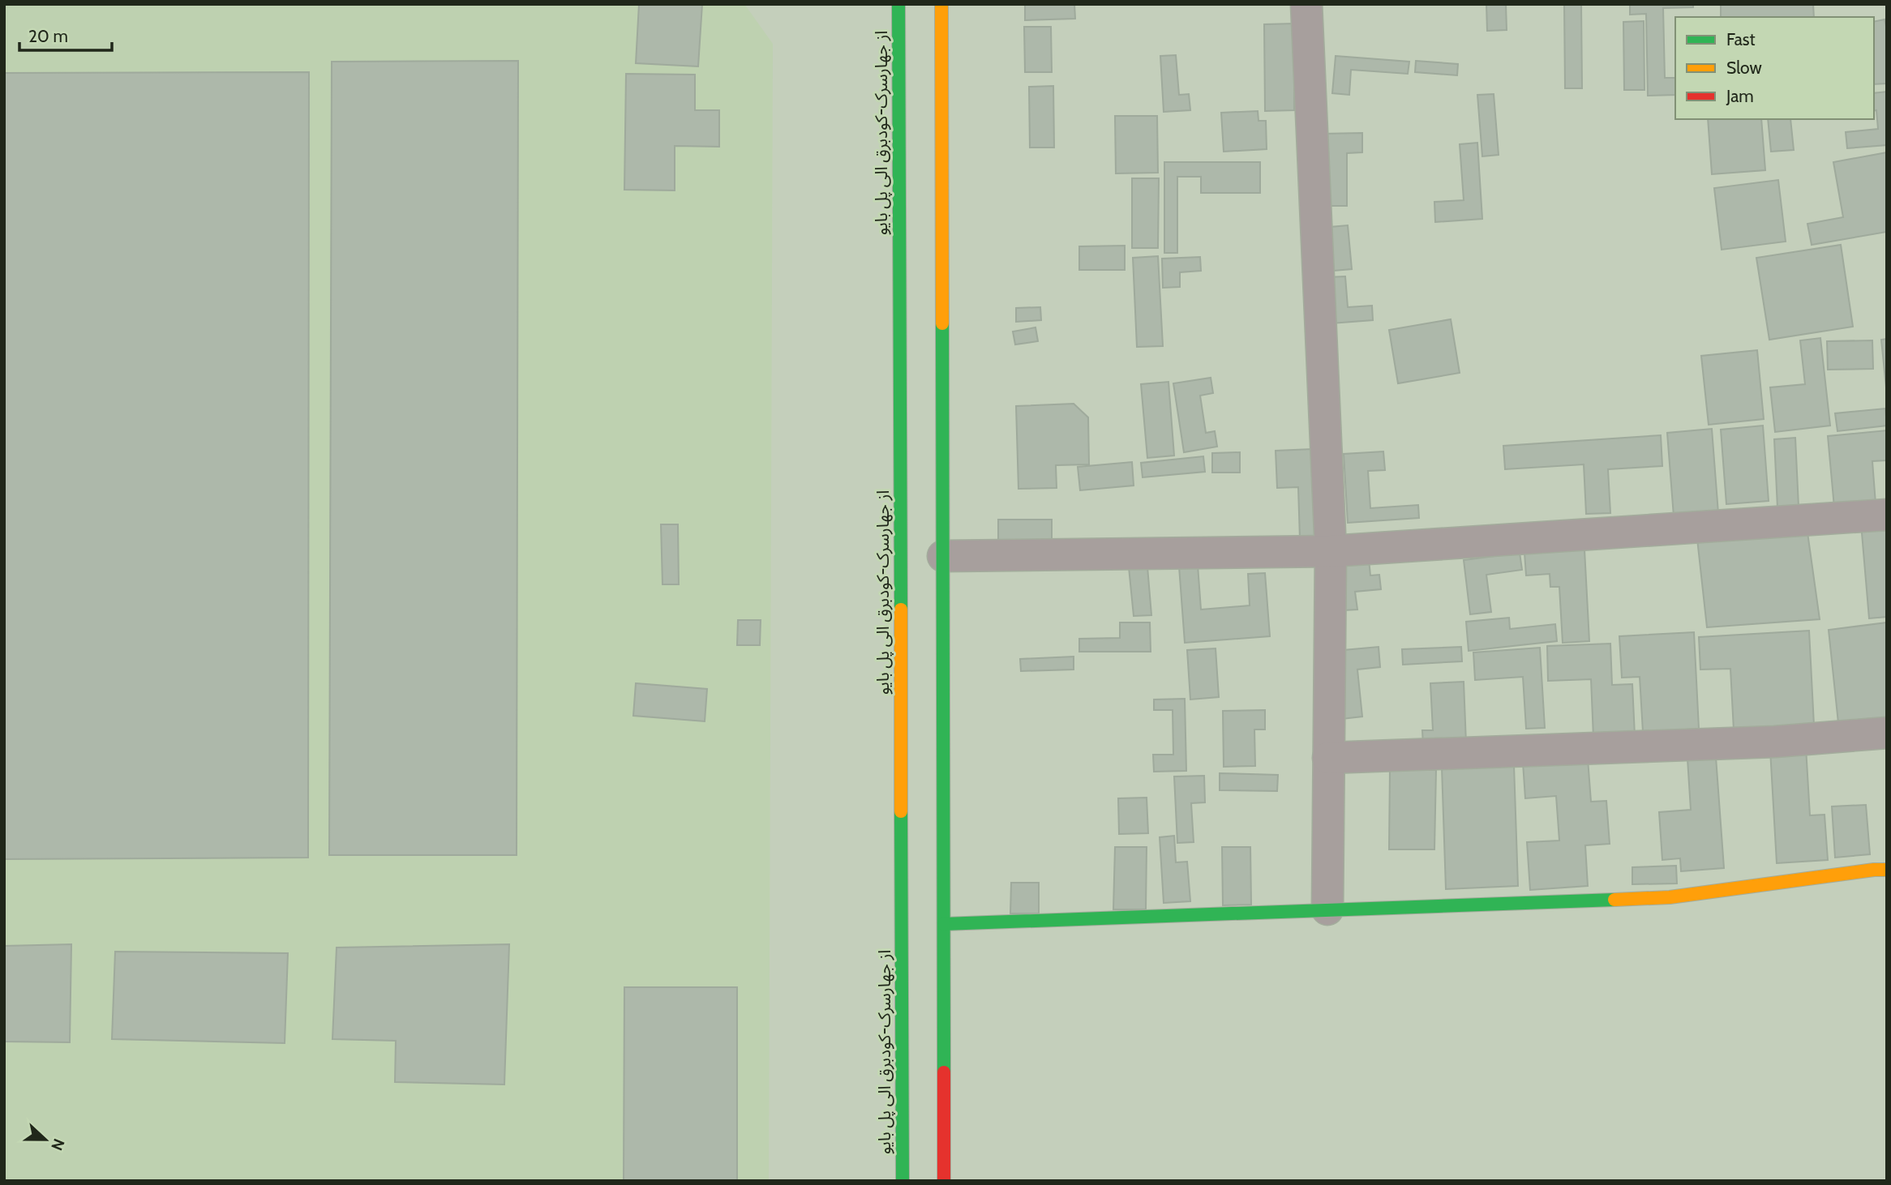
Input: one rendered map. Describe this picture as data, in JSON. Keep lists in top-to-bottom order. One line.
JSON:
{"streets":{"street":["از جهارسرک-کودبرق الی پل بایو"]},"legend":["Fast","Slow","Jam"],"scale_bar":"20 m","north":"right"}
